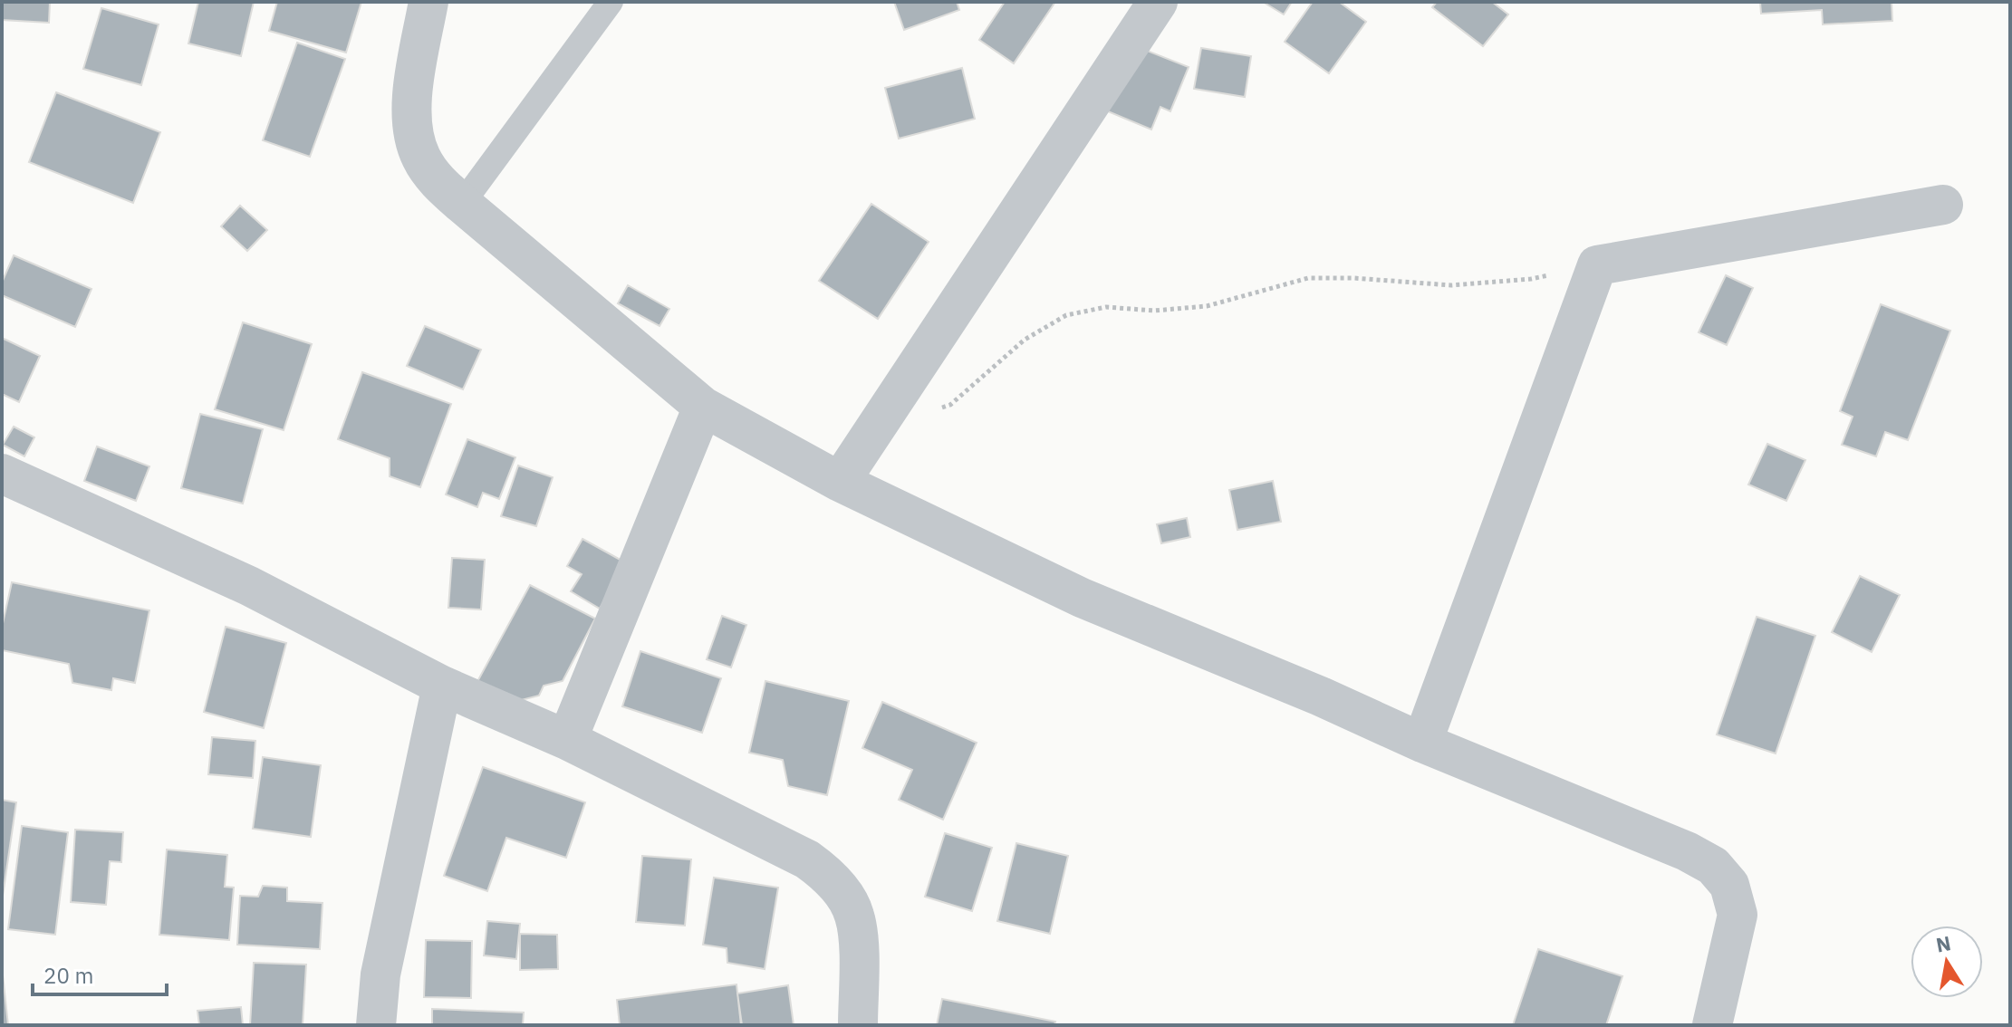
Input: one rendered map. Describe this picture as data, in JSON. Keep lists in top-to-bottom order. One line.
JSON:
{"scale_bar":"20 m","north":"top"}
